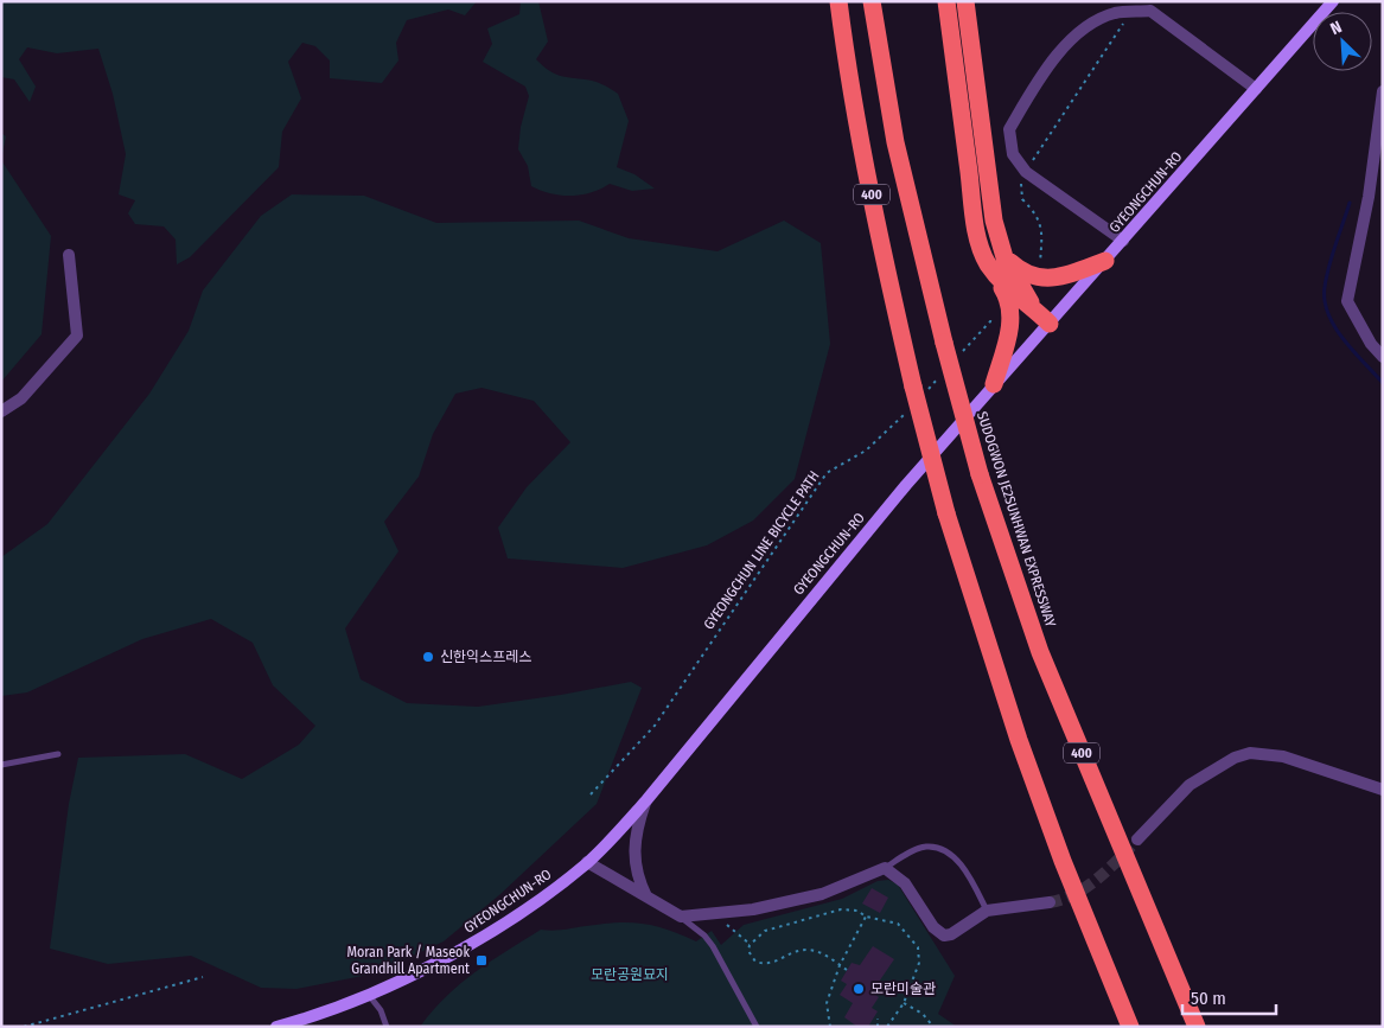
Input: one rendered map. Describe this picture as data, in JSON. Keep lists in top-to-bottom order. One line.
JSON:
{"streets":{"highway":["400","SUDOGWON JE2SUNHWAN EXPRESSWAY"],"street":["GYEONGCHUN-RO"],"path":["GYEONGCHUN LINE BICYCLE PATH"]},"parks":["모란공원묘지"],"places":{"other":["신한익스프레스","모란미술관"],"transit":["Moran Park / Maseok Grandhill Apartment"]},"scale_bar":"50 m","north":"top left"}
